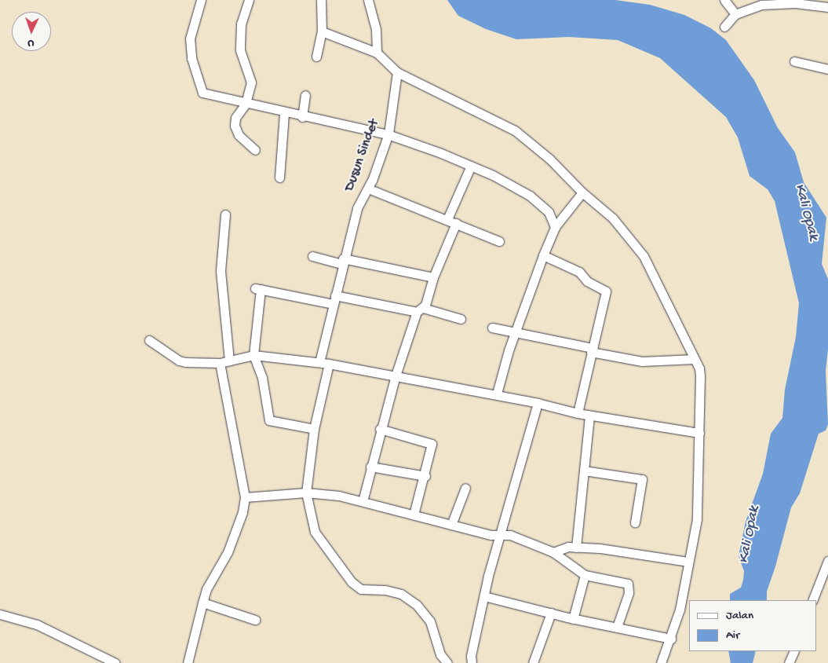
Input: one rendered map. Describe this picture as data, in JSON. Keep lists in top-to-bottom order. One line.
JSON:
{"streets":{"street":["Dusun Sindet"]},"water":["Kali Opak"],"legend":["Jalan","Air"],"north":"bottom"}
